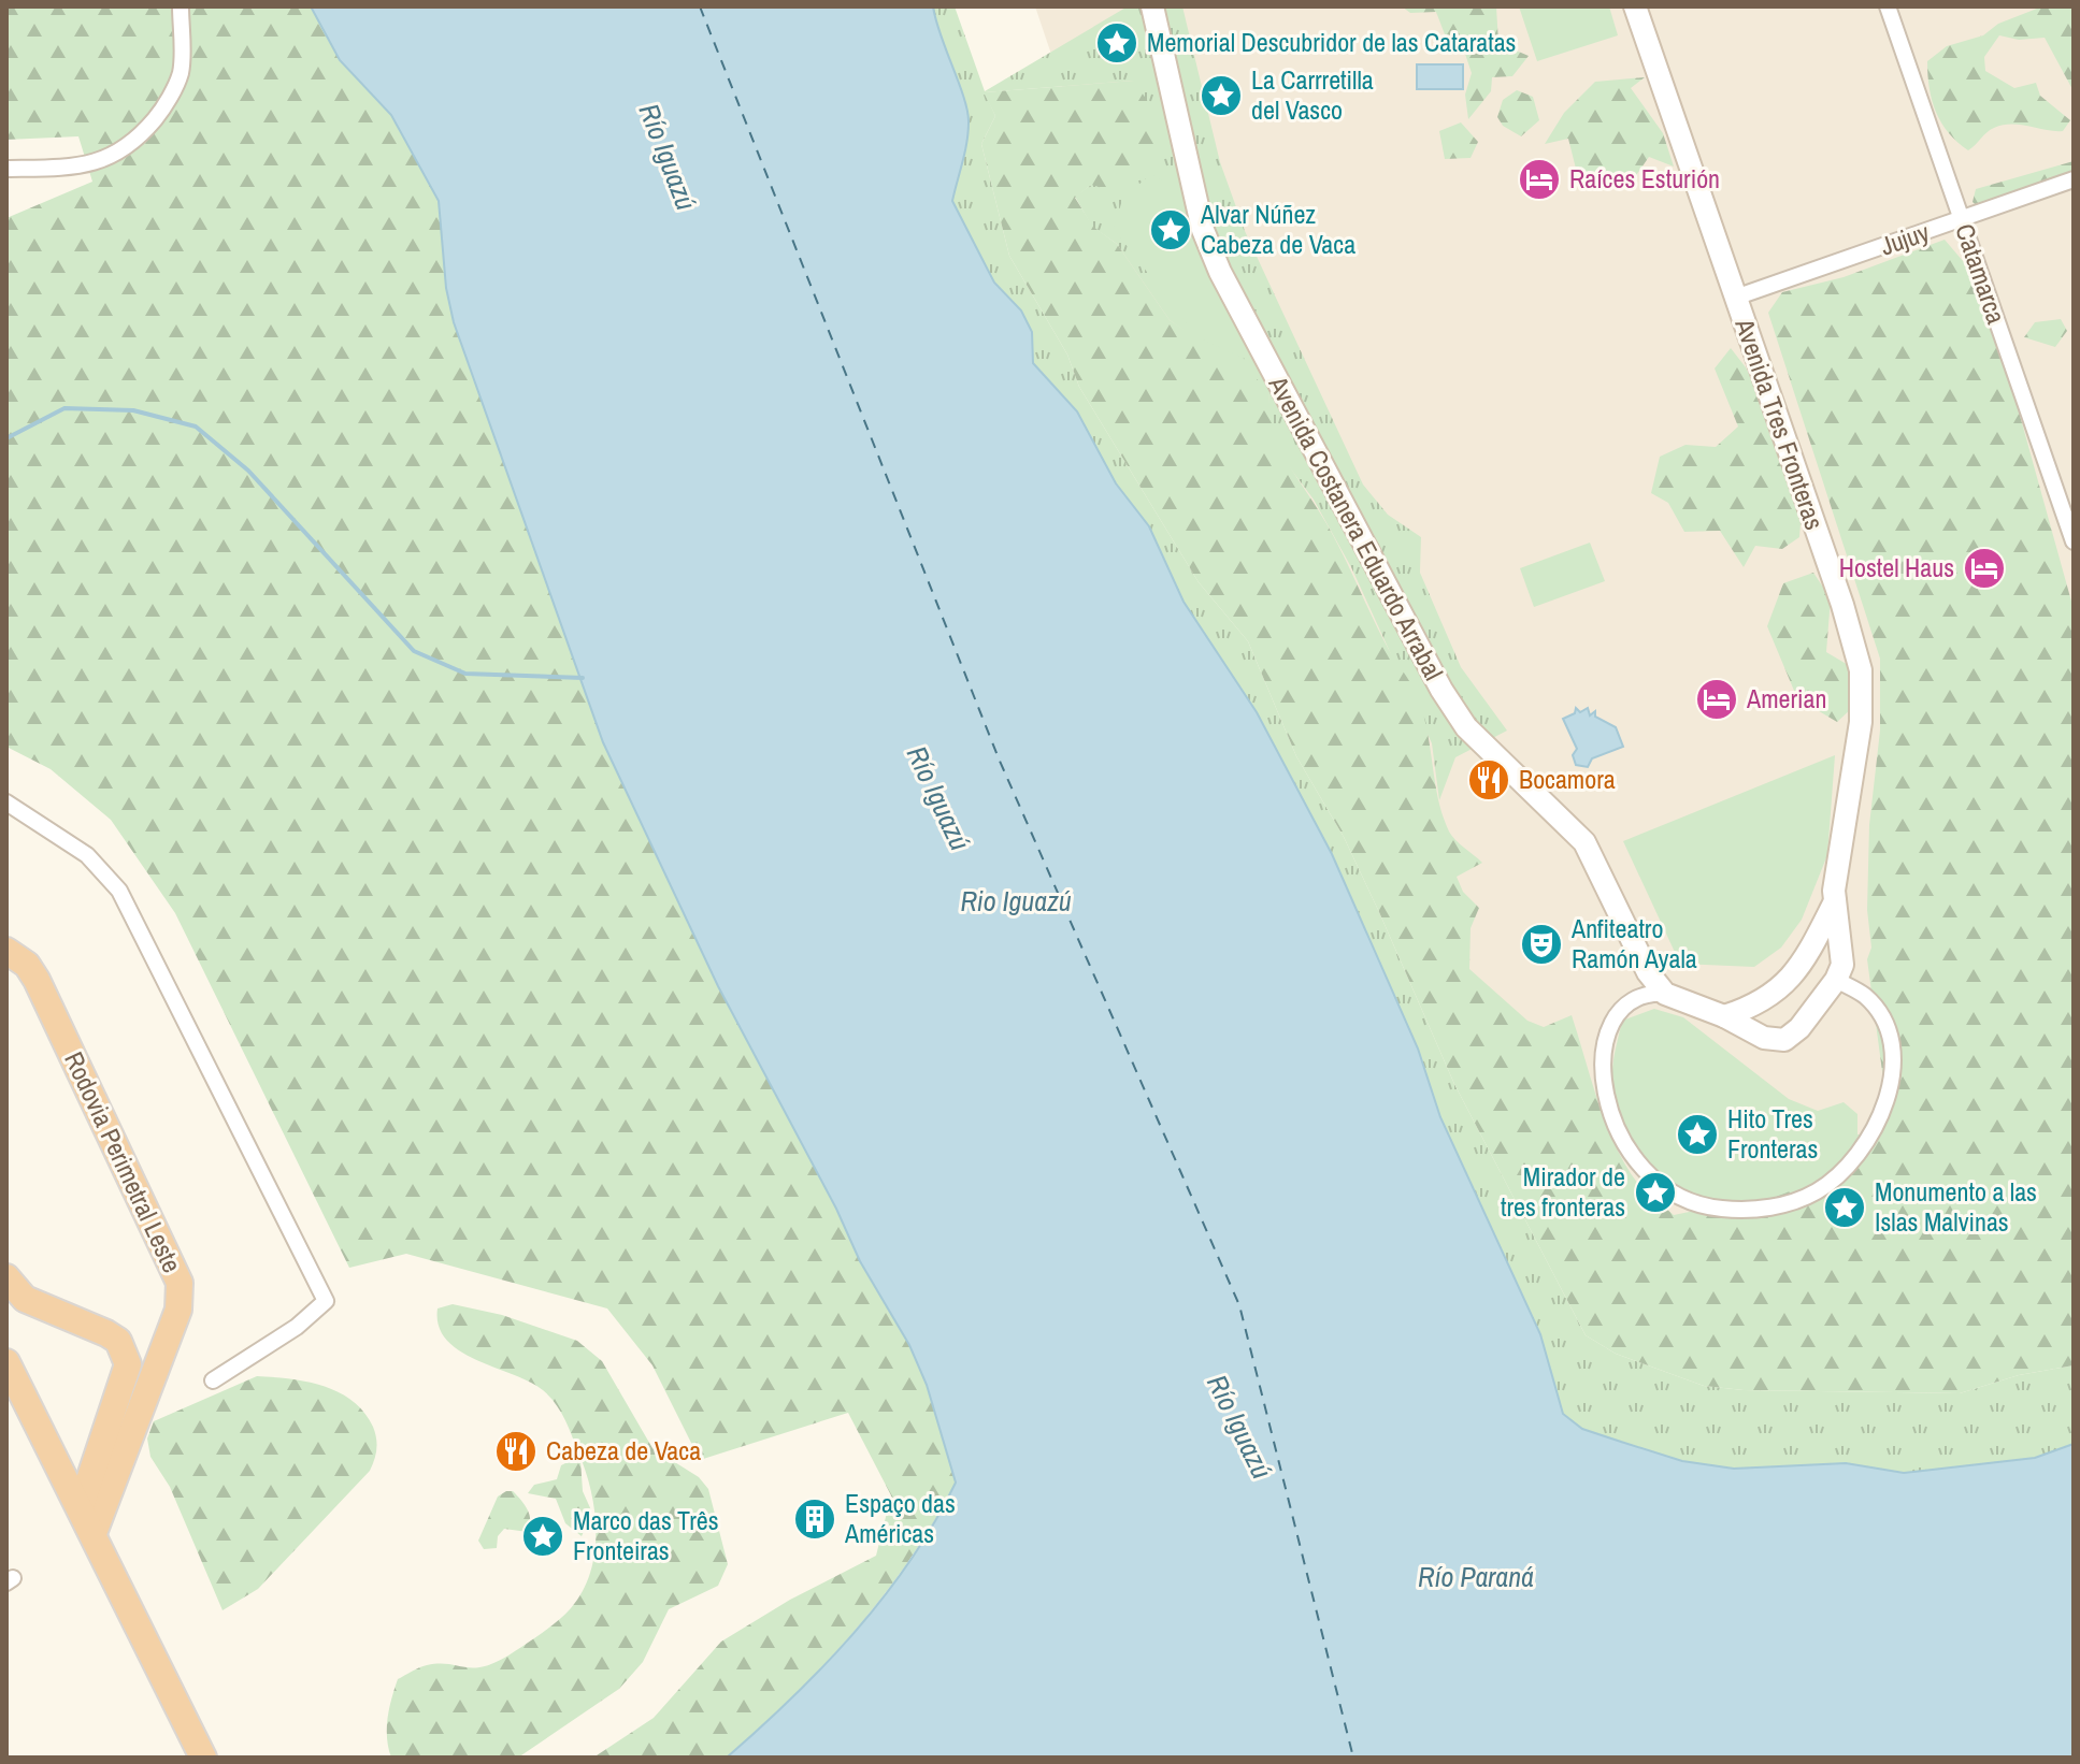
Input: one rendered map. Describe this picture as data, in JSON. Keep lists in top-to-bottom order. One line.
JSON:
{"streets":{"highway":["Rodovia Perimetral Leste"],"main road":["Avenida Tres Fronteras","Avenida Costanera Eduardo Arrabal"],"street":["Jujuy","Catamarca"]},"crossings":[["Jujuy","Catamarca"],["Jujuy","Avenida Tres Fronteras"]],"water":["Río Iguazú","Rio Iguazú","Río Paraná"],"places":{"place":["Memorial Descubridor de las Cataratas","La Carrretilla del Vasco","Alvar Núñez Cabeza de Vaca","Hito Tres Fronteras","Mirador de tres fronteras","Monumento a las Islas Malvinas","Marco das Três Fronteiras"],"hotel":["Raíces Esturión","Hostel Haus","Amerian"],"restaurant":["Bocamora","Cabeza de Vaca"],"theatre":["Anfiteatro Ramón Ayala"],"building":["Espaço das Américas"]}}
